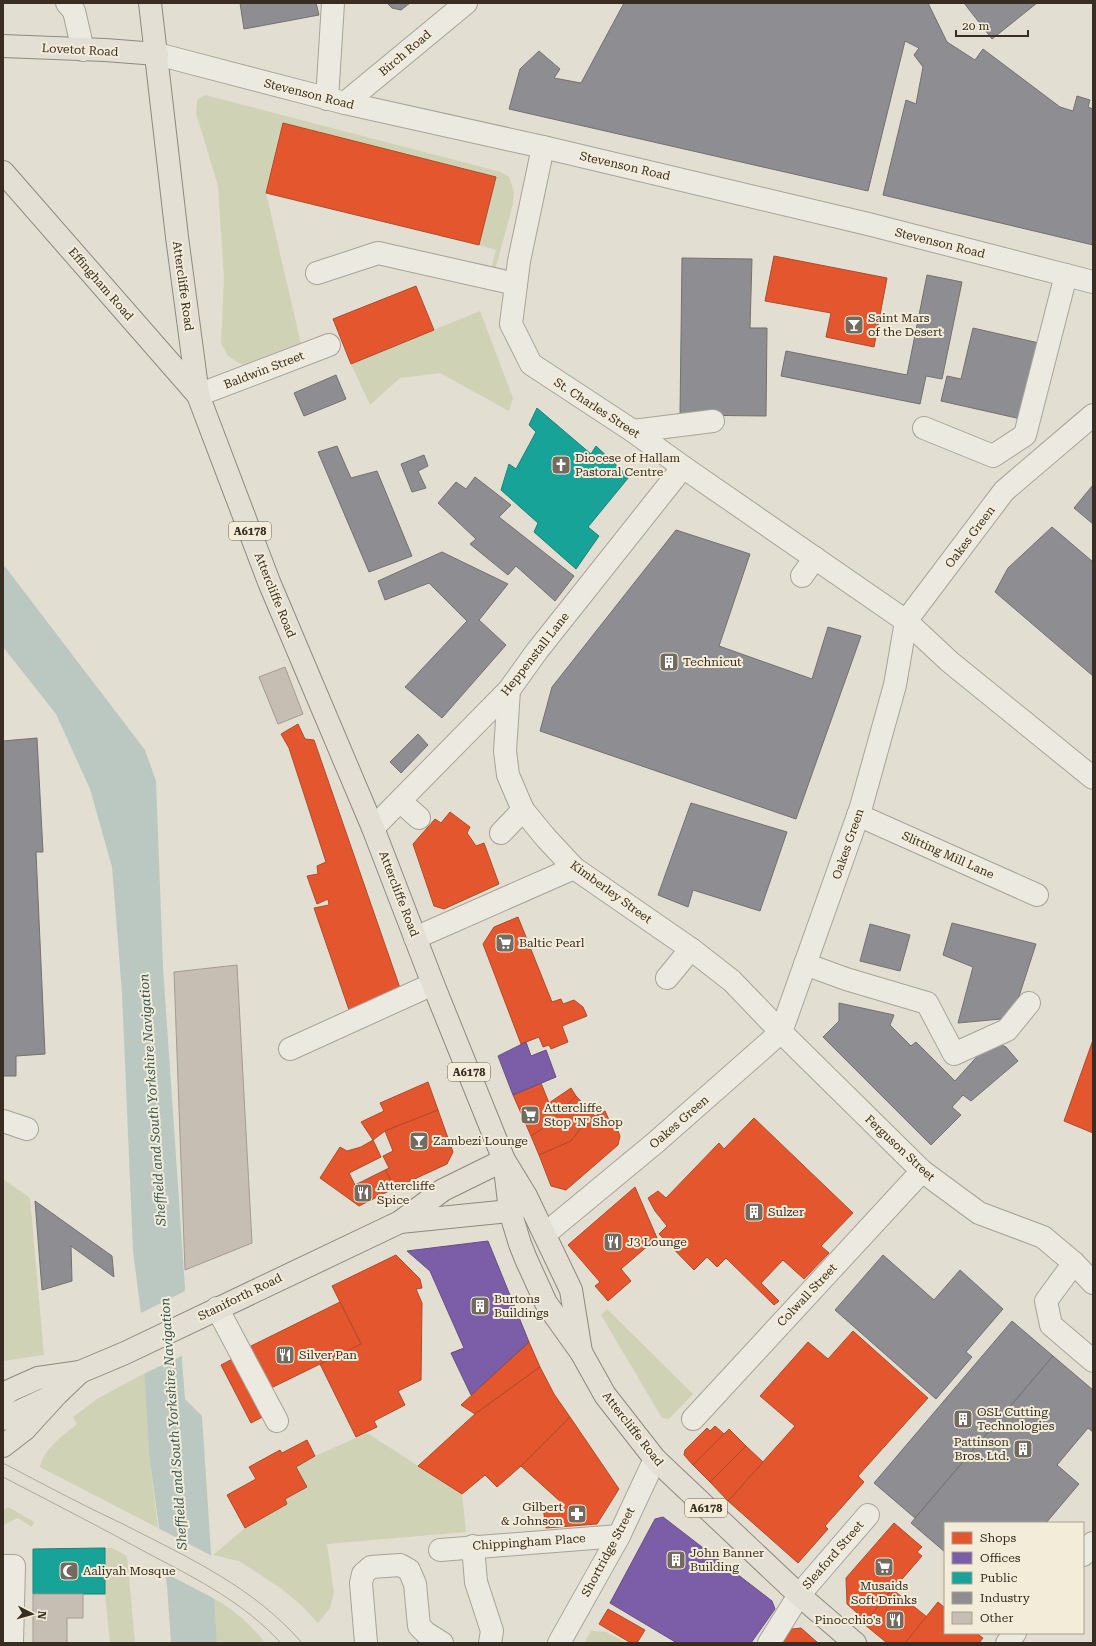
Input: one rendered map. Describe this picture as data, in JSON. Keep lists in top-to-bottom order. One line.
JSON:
{"streets":{"main road":["Lovetot Road","Effingham Road","Attercliffe Road","A6178","Staniforth Road"],"street":["Birch Road","Stevenson Road","Baldwin Street","St. Charles Street","Oakes Green","Heppenstall Lane","Slitting Mill Lane","Kimberley Street","Ferguson Street","Colwall Street","Chippingham Place","Shortridge Street","Sleaford Street"]},"crossings":[["Lovetot Road","Stevenson Road"],["Lovetot Road","Attercliffe Road"],["Birch Road","Stevenson Road"],["Stevenson Road","Attercliffe Road"],["Stevenson Road","St. Charles Street"],["Effingham Road","Attercliffe Road"],["Effingham Road","Baldwin Street"],["Attercliffe Road","Baldwin Street"],["Attercliffe Road","Oakes Green"],["Attercliffe Road","Heppenstall Lane"],["Attercliffe Road","Staniforth Road"],["Attercliffe Road","Shortridge Street"],["Attercliffe Road","Sleaford Street"],["St. Charles Street","Oakes Green"],["St. Charles Street","Heppenstall Lane"],["Oakes Green","Slitting Mill Lane"],["Oakes Green","Kimberley Street"],["Oakes Green","Ferguson Street"],["Heppenstall Lane","Kimberley Street"],["Kimberley Street","Ferguson Street"],["Ferguson Street","Colwall Street"],["Chippingham Place","Shortridge Street"]],"water":["Sheffield and South Yorkshire Navigation"],"places":{"bar":["Saint Mars of the Desert","Zambezi Lounge"],"church":["Diocese of Hallam Pastoral Centre"],"building":["Technicut","Sulzer","Burtons Buildings","OSL Cutting Technologies","Pattinson Bros. Ltd.","John Banner Building"],"supermarket":["Baltic Pearl","Attercliffe Stop 'N' Shop","Musaids Soft Drinks"],"restaurant":["Attercliffe Spice","J3 Lounge","Silver Pan","Pinocchio's"],"pharmacy":["Gilbert & Johnson"],"mosque":["Aaliyah Mosque"]},"legend":["Shops","Offices","Public","Industry","Other"],"scale_bar":"20 m","north":"right"}
